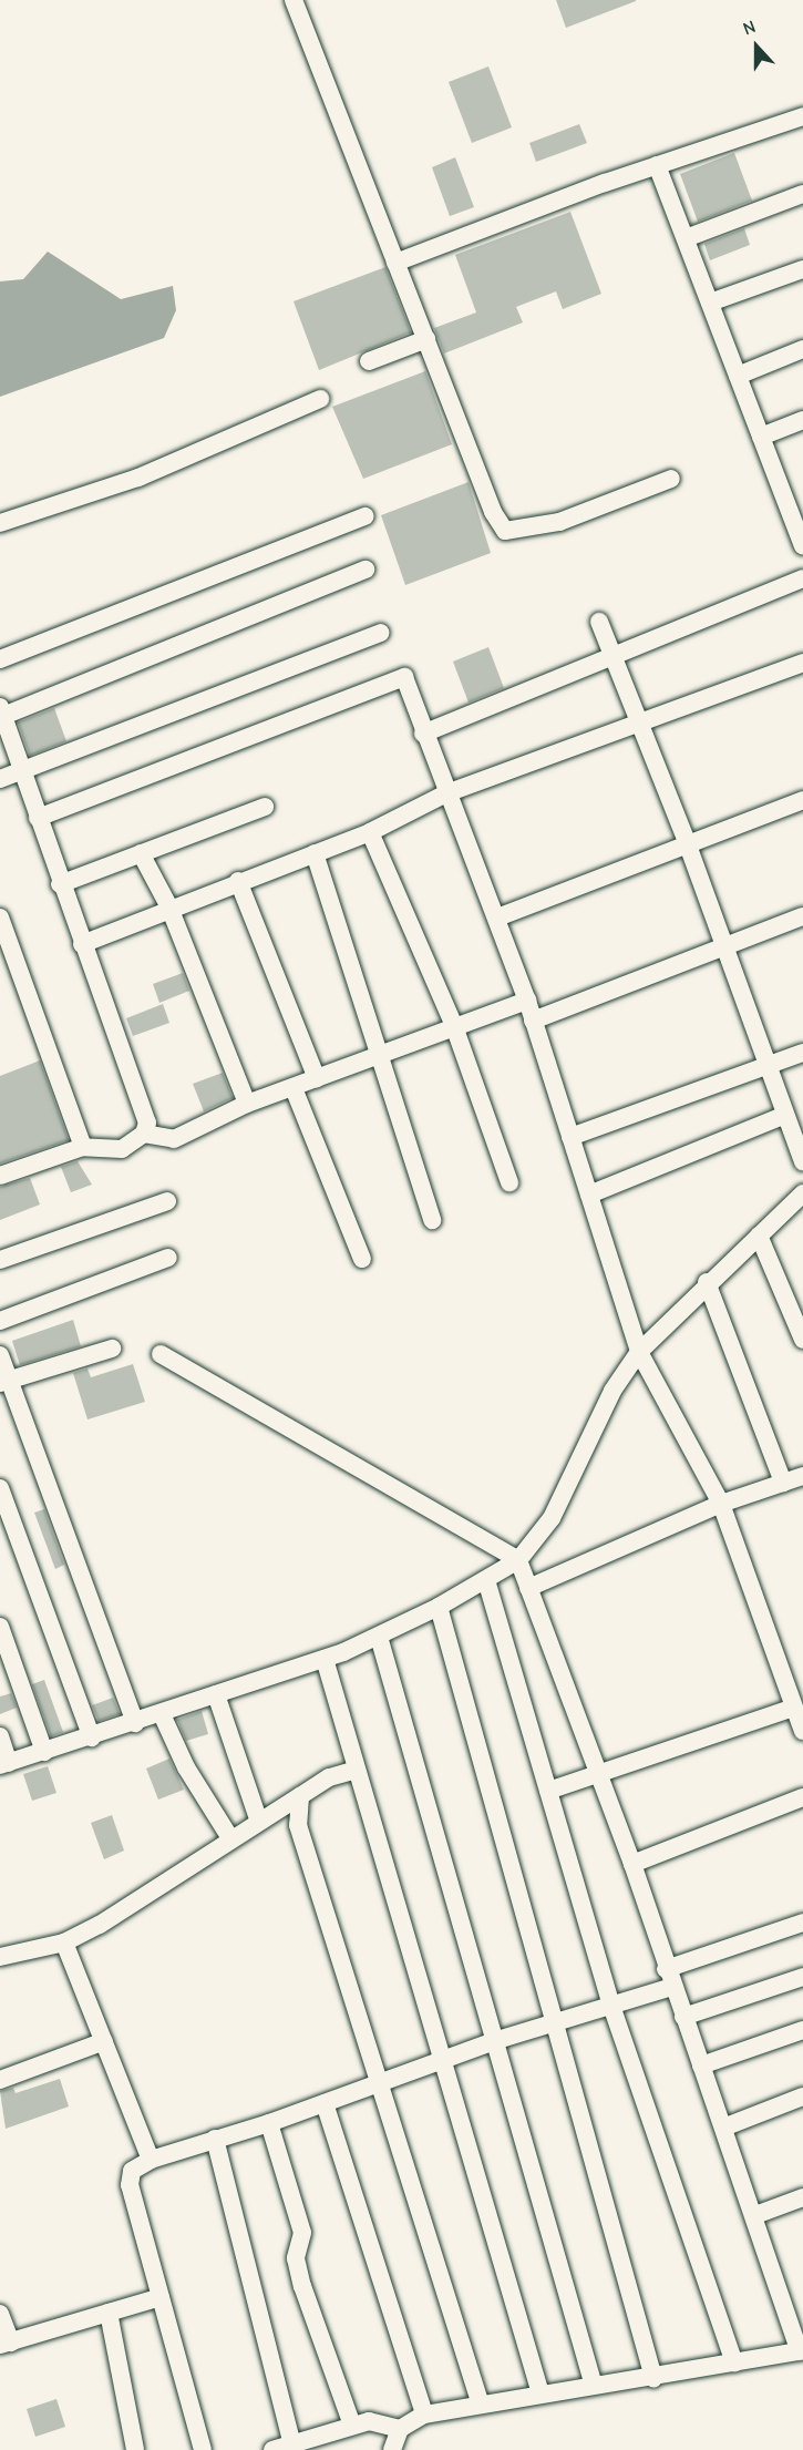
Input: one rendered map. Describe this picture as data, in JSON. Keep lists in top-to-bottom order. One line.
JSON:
{"north":"top"}
